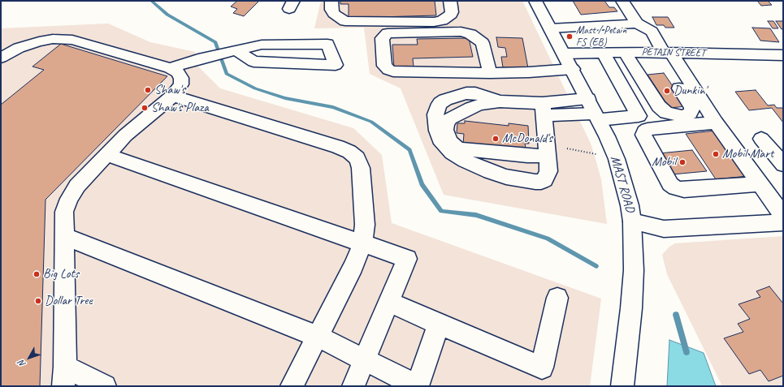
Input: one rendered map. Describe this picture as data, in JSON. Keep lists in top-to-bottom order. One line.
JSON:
{"streets":{"main road":["PETAIN STREET","MAST ROAD"]},"crossings":[["PETAIN STREET","MAST ROAD"]],"places":["Mast / Petain FS (EB)","Shaw's","Dunkin'","Shaw's Plaza","McDonald's","Mobil Mart","Mobil","Big Lots","Dollar Tree"],"north":"bottom left"}
